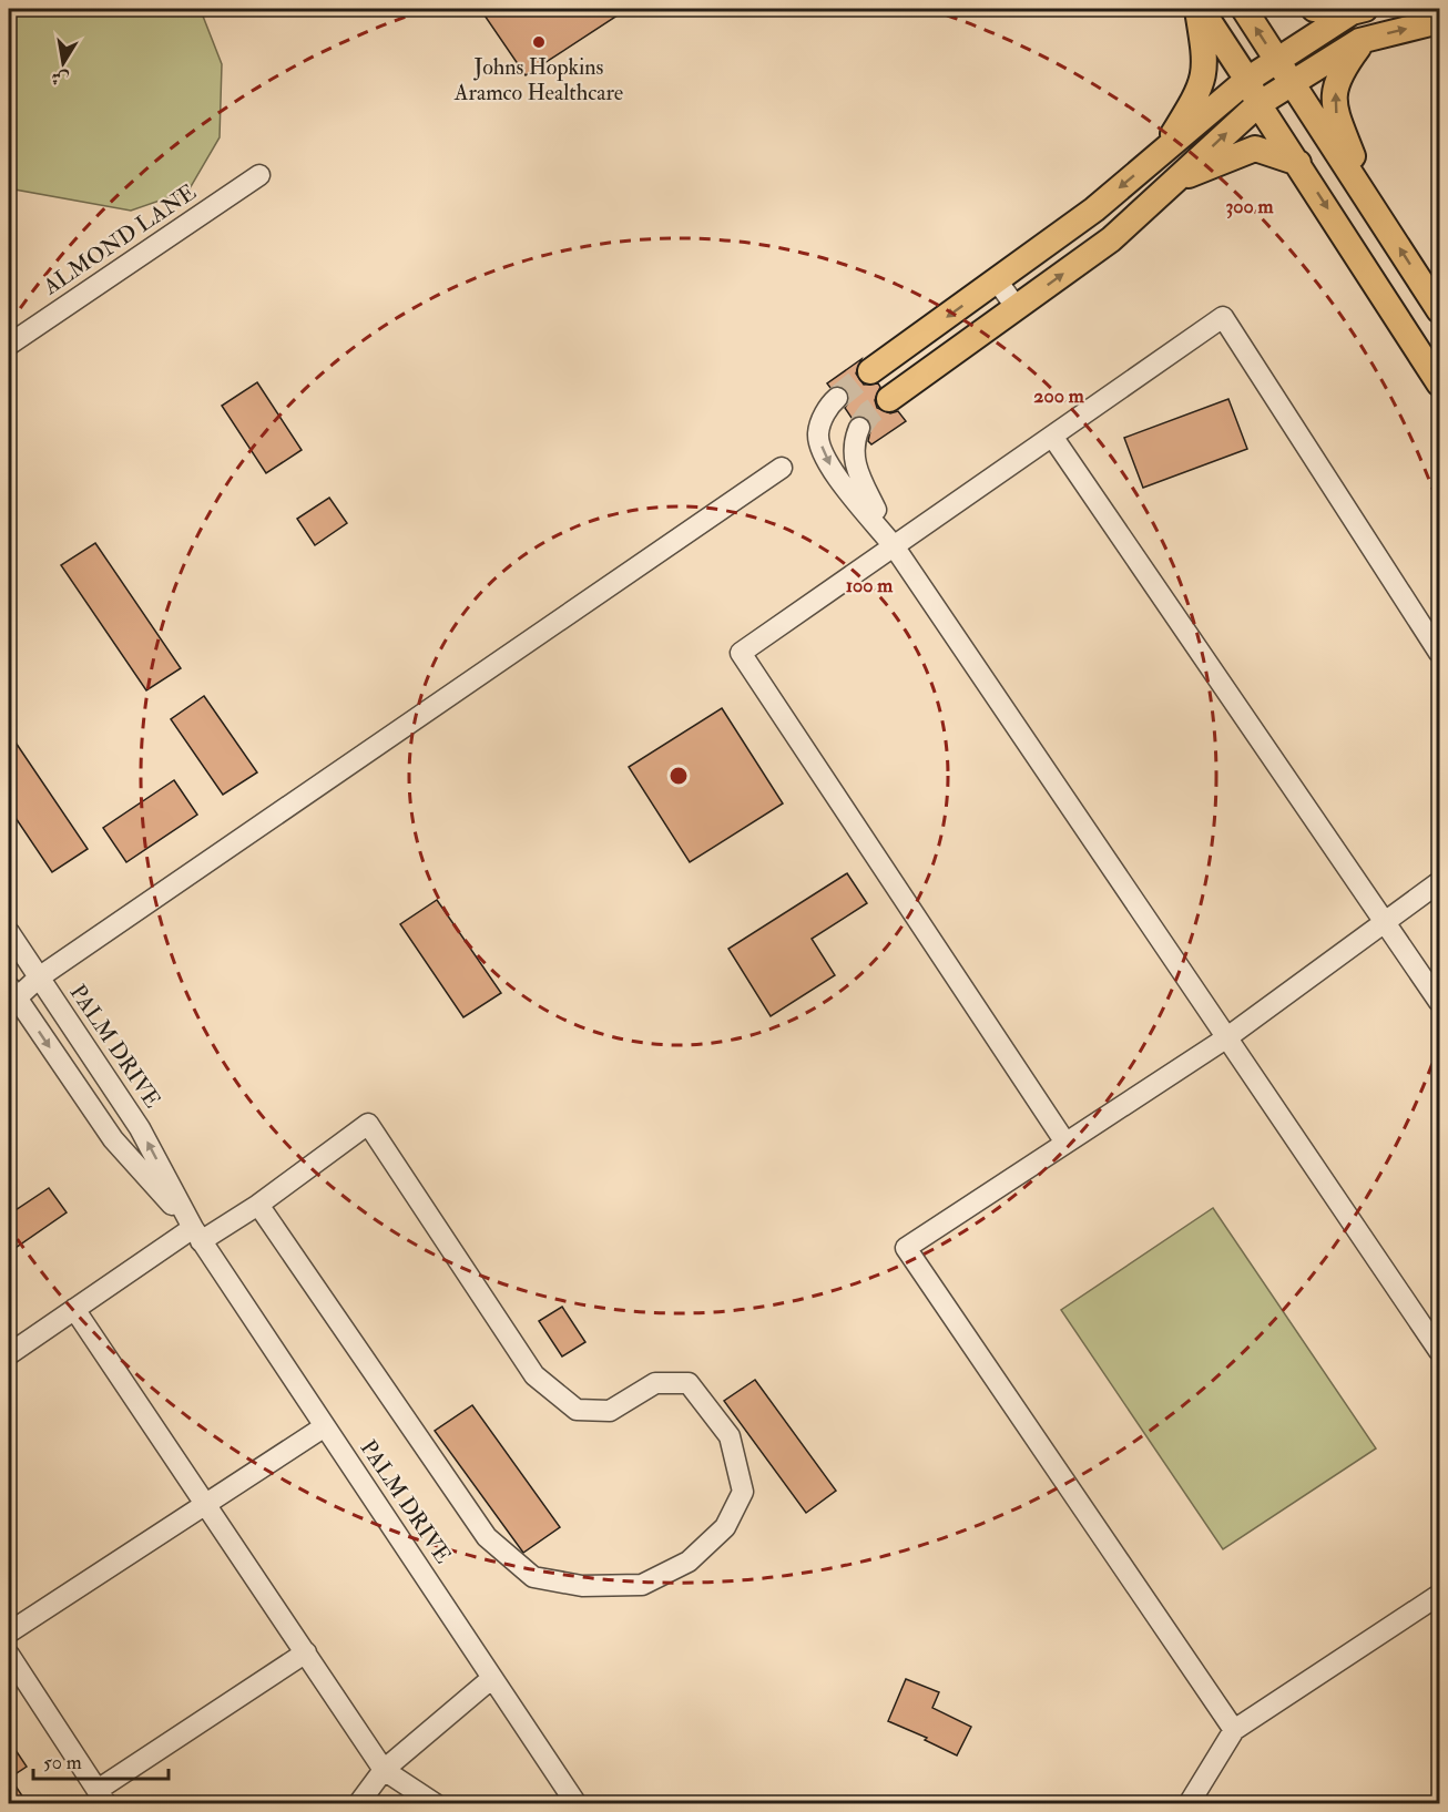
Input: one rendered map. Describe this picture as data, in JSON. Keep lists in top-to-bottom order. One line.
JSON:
{"streets":{"street":["ALMOND LANE","PALM DRIVE"]},"places":["Johns Hopkins Aramco Healthcare"],"scale_bar":"50 m","north":"bottom","rings":["300 m","200 m","100 m"]}
